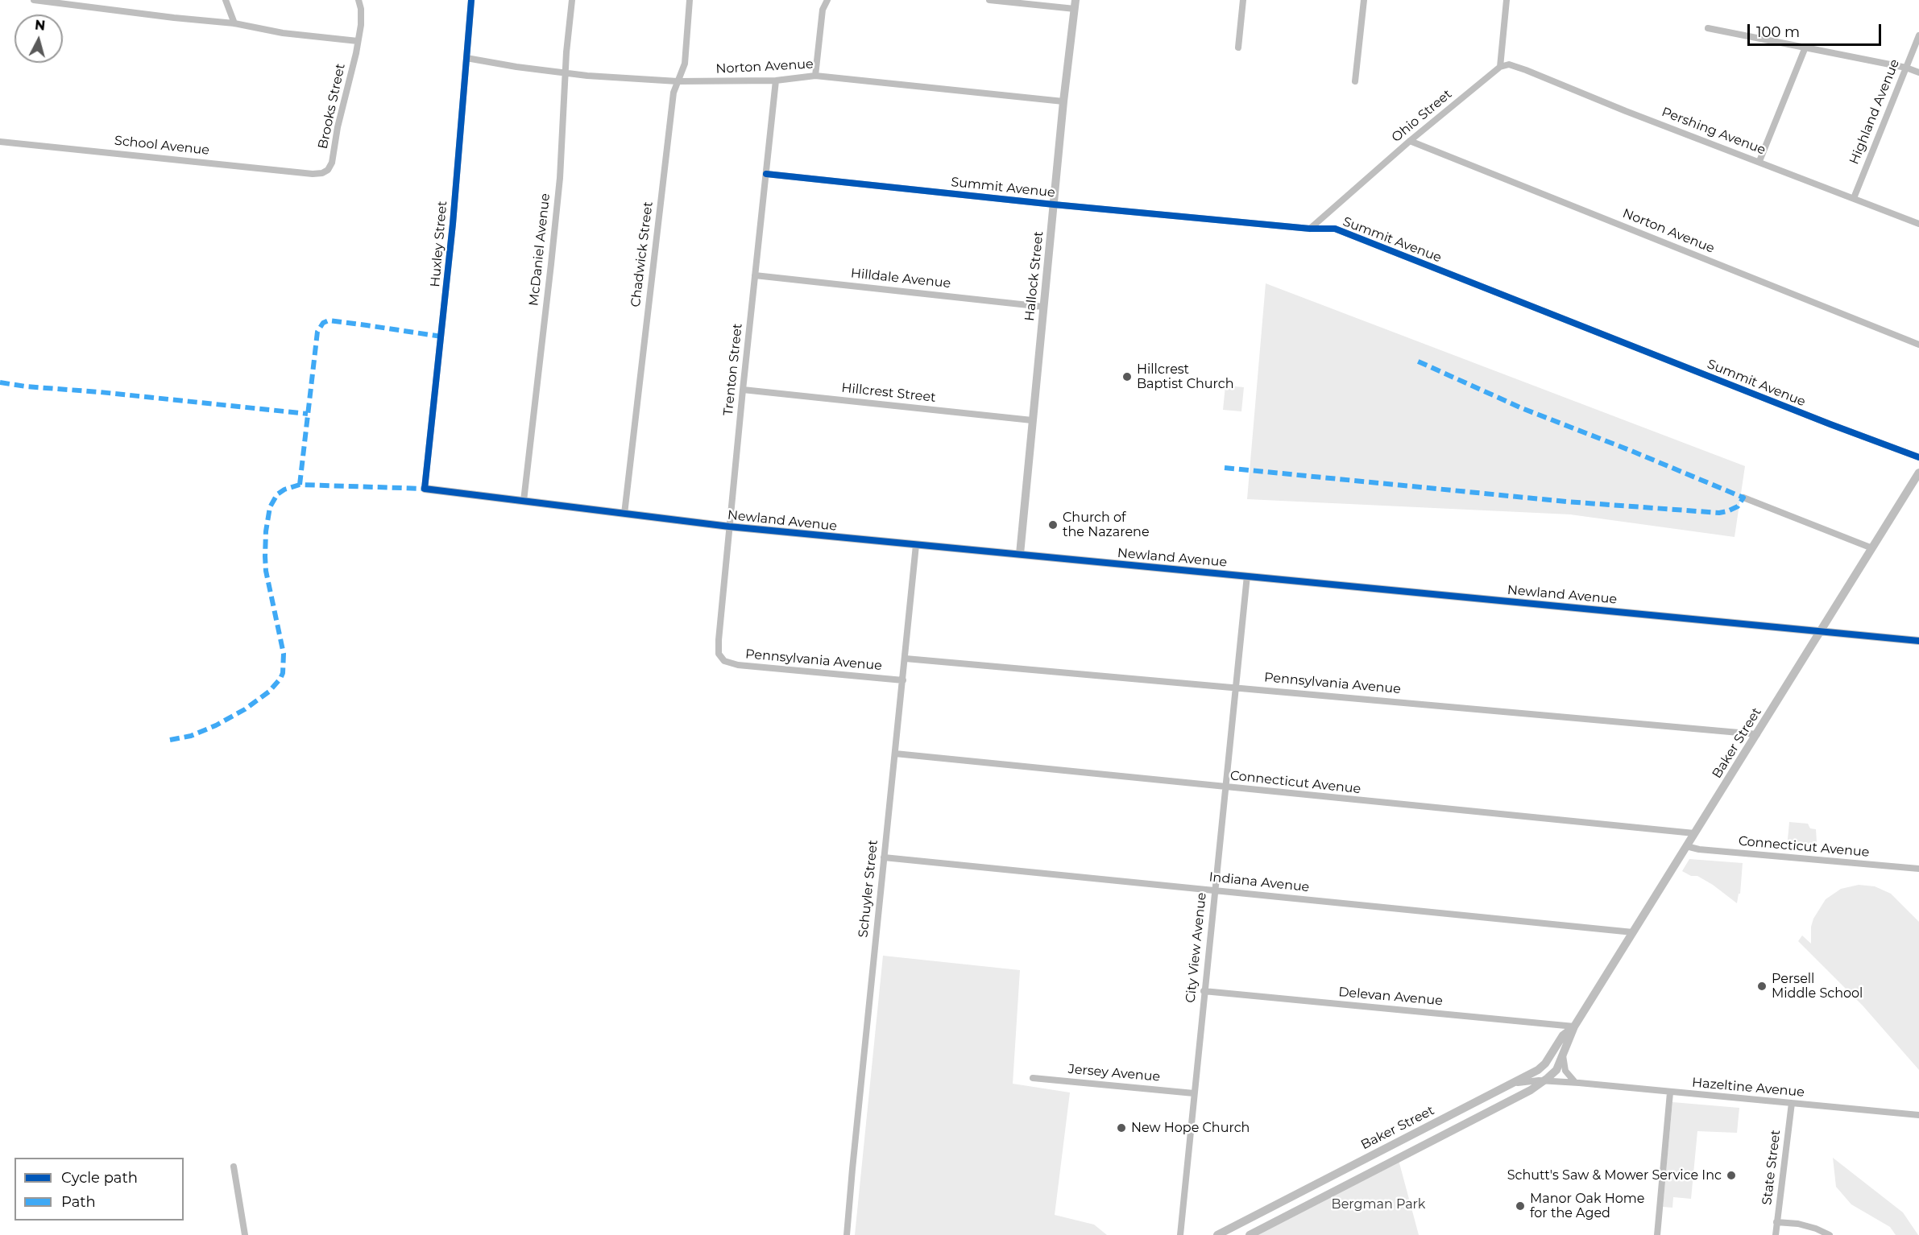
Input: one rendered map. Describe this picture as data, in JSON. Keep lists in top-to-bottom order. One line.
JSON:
{"streets":{"street":["Norton Avenue","Brooks Street","Highland Avenue","Ohio Street","Pershing Avenue","School Avenue","Summit Avenue","Huxley Street","McDaniel Avenue","Chadwick Street","Hallock Street","Hilldale Avenue","Trenton Street","Hillcrest Street","Newland Avenue","Pennsylvania Avenue","Baker Street","Connecticut Avenue","Indiana Avenue","Schuyler Street","City View Avenue","Delevan Avenue","Jersey Avenue","Hazeltine Avenue","State Street"]},"crossings":[["Norton Avenue","Ohio Street"],["Norton Avenue","Huxley Street"],["Norton Avenue","McDaniel Avenue"],["Norton Avenue","Chadwick Street"],["Norton Avenue","Hallock Street"],["Norton Avenue","Trenton Street"],["Brooks Street","School Avenue"],["Highland Avenue","Pershing Avenue"],["Ohio Street","Pershing Avenue"],["Ohio Street","Summit Avenue"],["Summit Avenue","Hallock Street"],["Summit Avenue","Trenton Street"],["Huxley Street","Newland Avenue"],["McDaniel Avenue","Newland Avenue"],["Chadwick Street","Newland Avenue"],["Hallock Street","Hilldale Avenue"],["Hallock Street","Hillcrest Street"],["Hallock Street","Newland Avenue"],["Hilldale Avenue","Trenton Street"],["Trenton Street","Hillcrest Street"],["Trenton Street","Newland Avenue"],["Trenton Street","Pennsylvania Avenue"],["Newland Avenue","Baker Street"],["Newland Avenue","Schuyler Street"],["Newland Avenue","City View Avenue"],["Pennsylvania Avenue","Baker Street"],["Pennsylvania Avenue","Schuyler Street"],["Pennsylvania Avenue","City View Avenue"],["Baker Street","Connecticut Avenue"],["Baker Street","Indiana Avenue"],["Baker Street","Delevan Avenue"],["Baker Street","Hazeltine Avenue"],["Connecticut Avenue","Schuyler Street"],["Connecticut Avenue","City View Avenue"],["Indiana Avenue","Schuyler Street"],["Indiana Avenue","City View Avenue"],["City View Avenue","Delevan Avenue"],["City View Avenue","Jersey Avenue"],["Hazeltine Avenue","State Street"]],"parks":["Bergman Park"],"places":["Hillcrest Baptist Church","Church of the Nazarene","Persell Middle School","New Hope Church","Schutt's Saw & Mower Service Inc","Manor Oak Home for the Aged"],"legend":["Cycle path","Path"],"scale_bar":"100 m","north":"top"}
